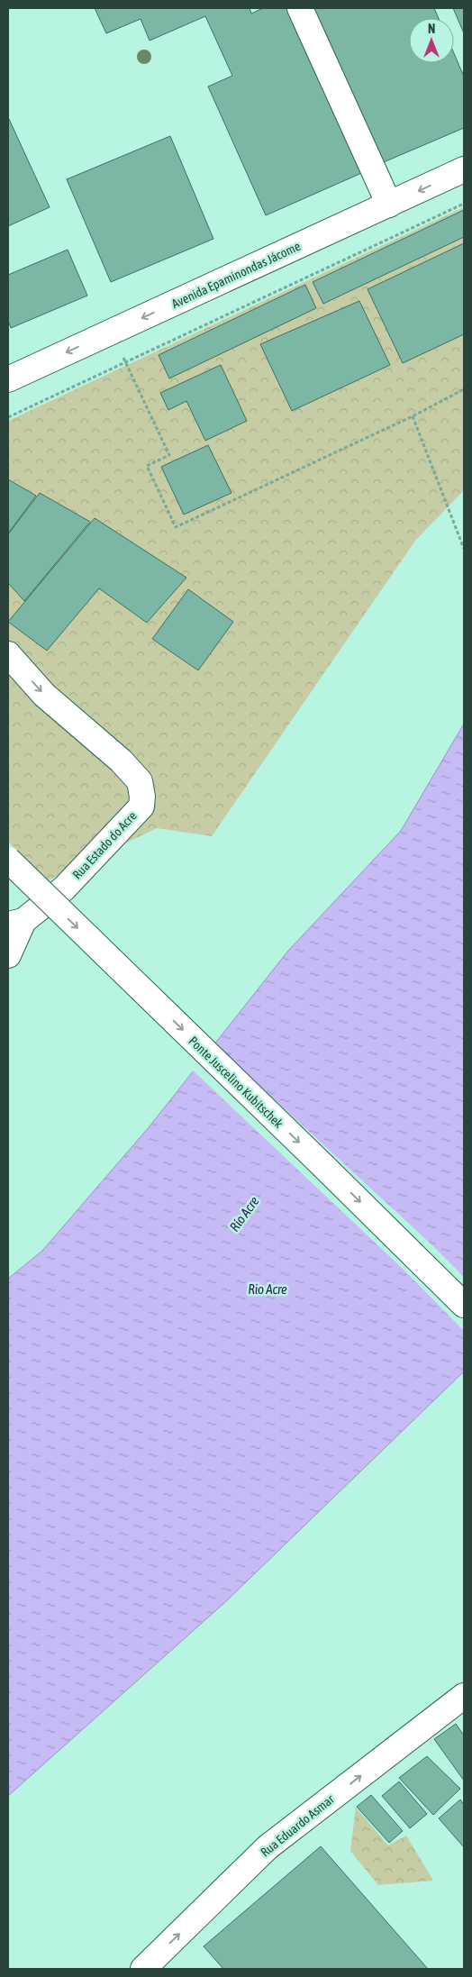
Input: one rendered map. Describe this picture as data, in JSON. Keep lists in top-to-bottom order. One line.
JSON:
{"streets":{"main road":["Avenida Epaminondas Jácome","Rua Estado do Acre","Ponte Juscelino Kubitschek","Rua Eduardo Asmar"]},"one_way":["Avenida Epaminondas Jácome","Ponte Juscelino Kubitschek","Rua Eduardo Asmar"],"water":["Río Acre","Rio Acre"],"north":"top"}
